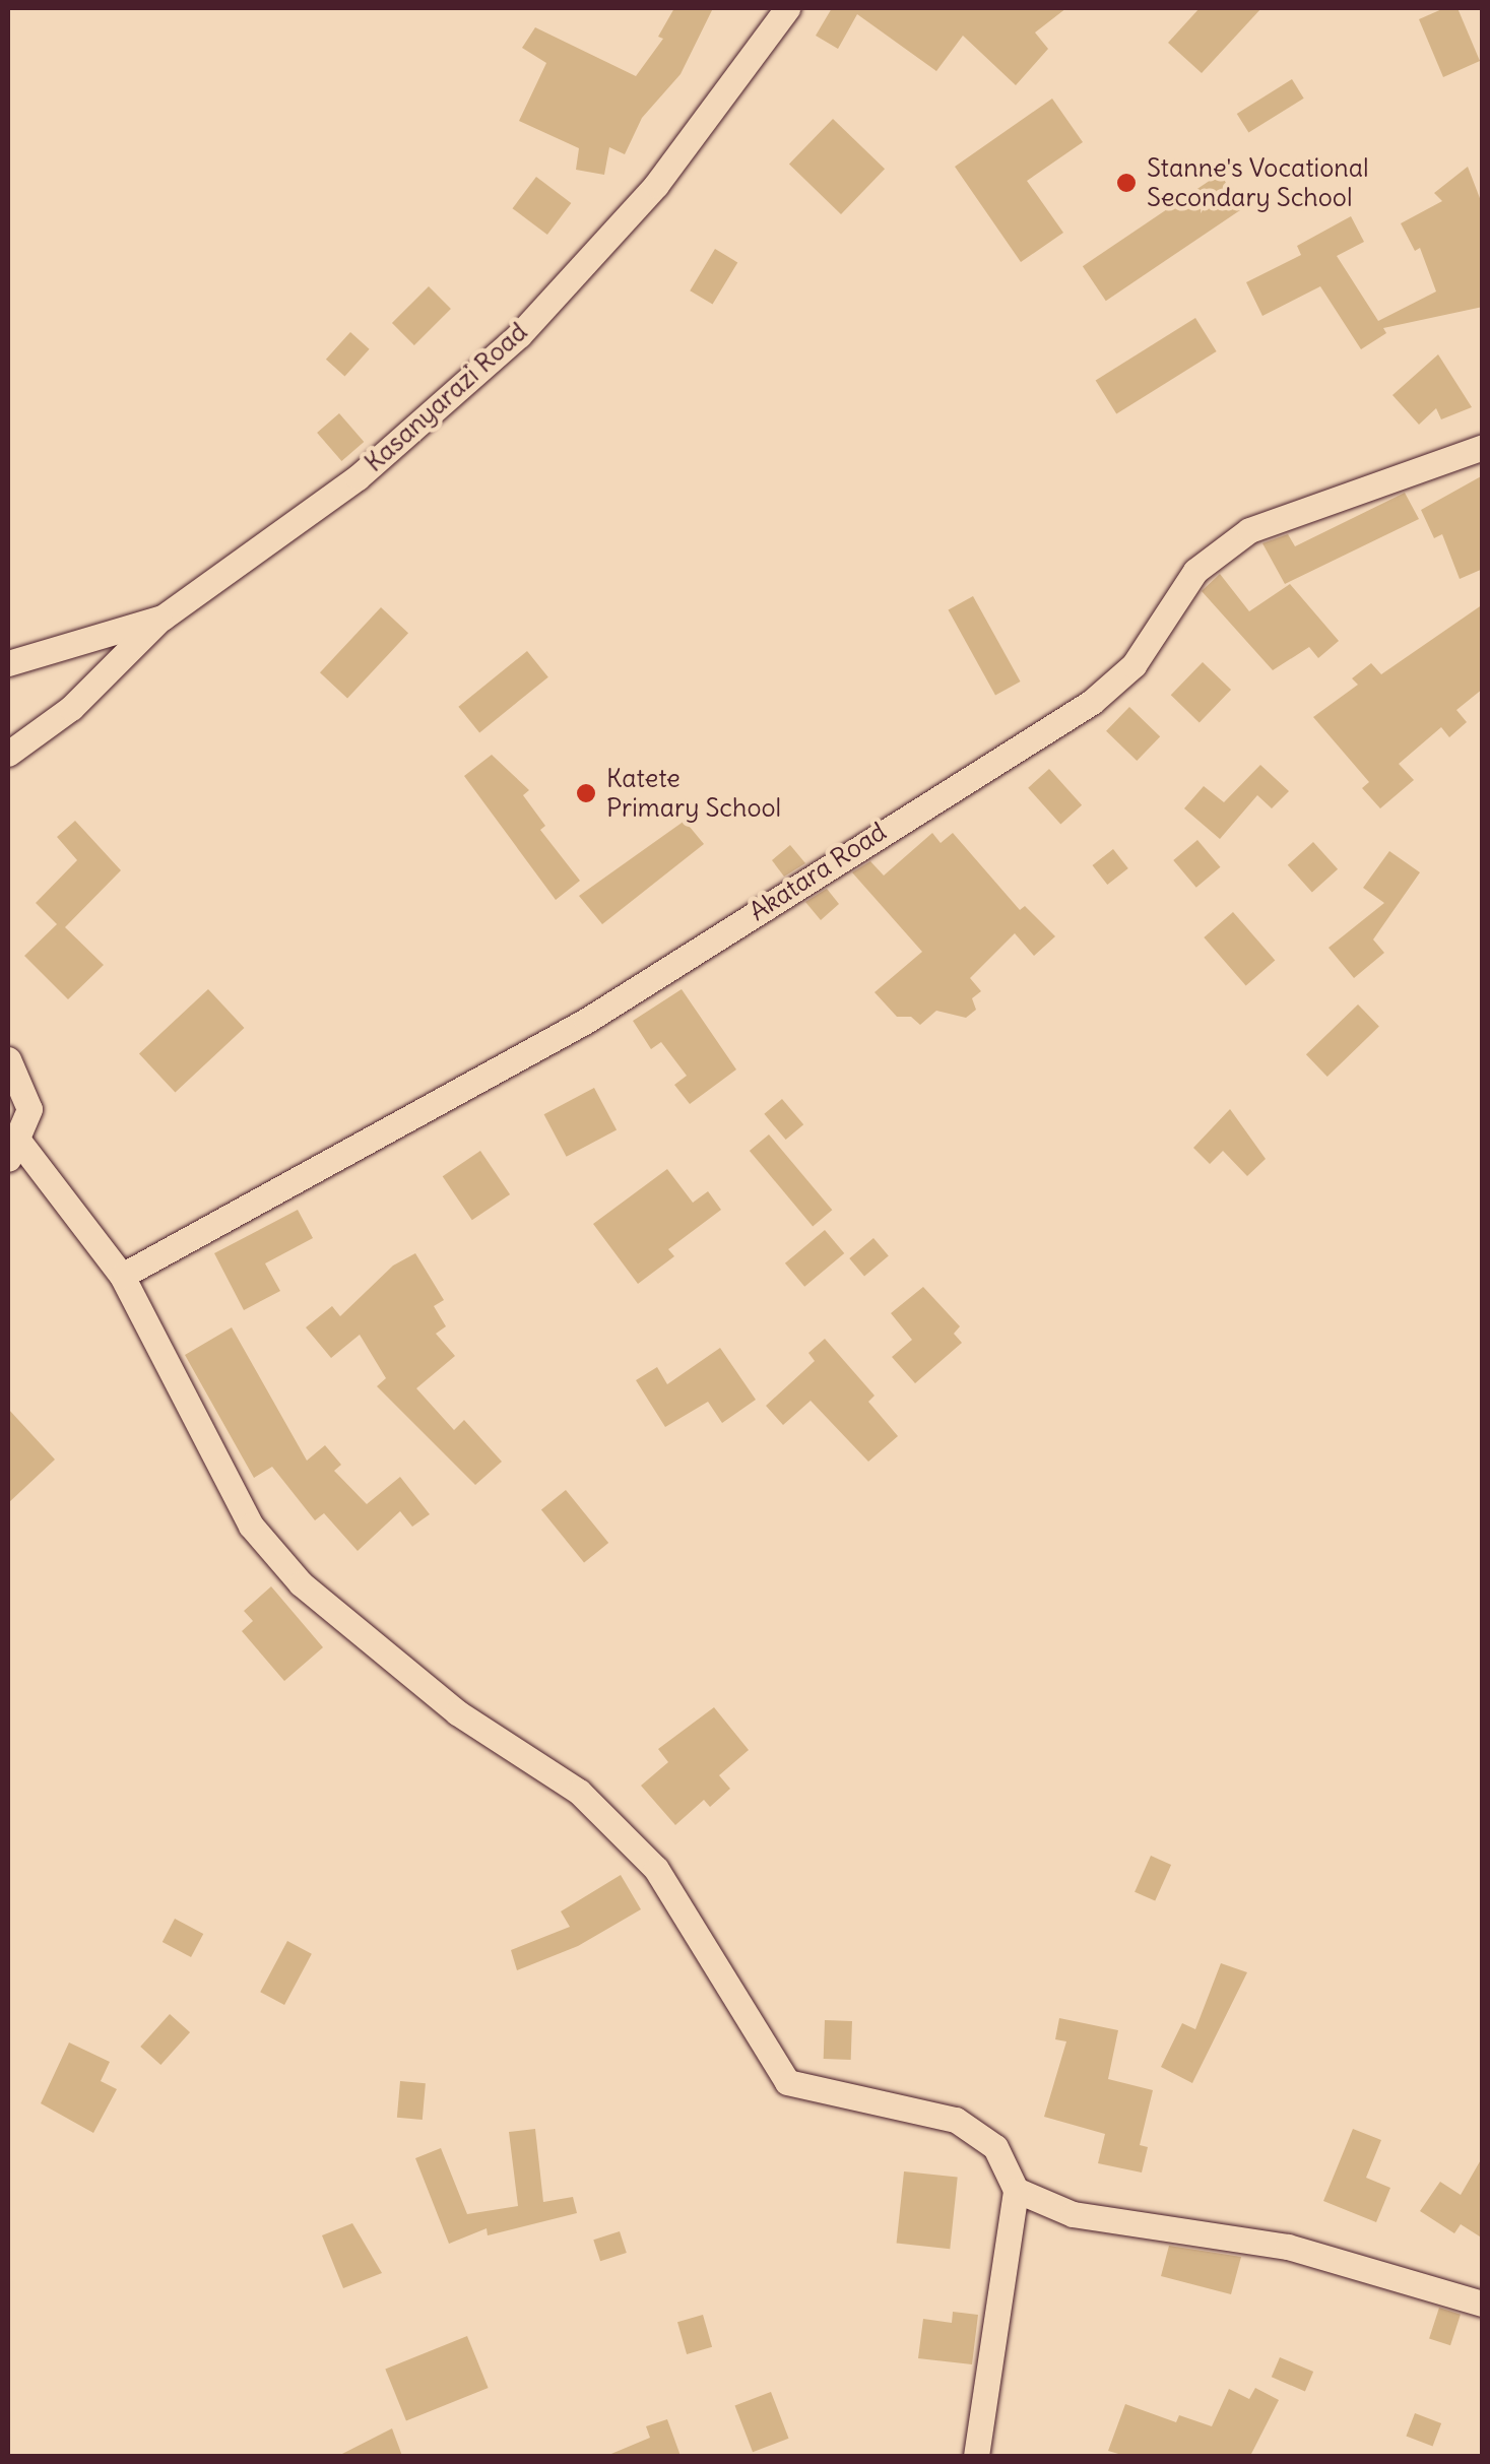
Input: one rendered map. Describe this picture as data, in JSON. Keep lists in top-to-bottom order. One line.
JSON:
{"streets":{"street":["Kasanyarazi Road","Akatara Road"]},"places":["Stanne's Vocational Secondary School","Katete Primary School"]}
